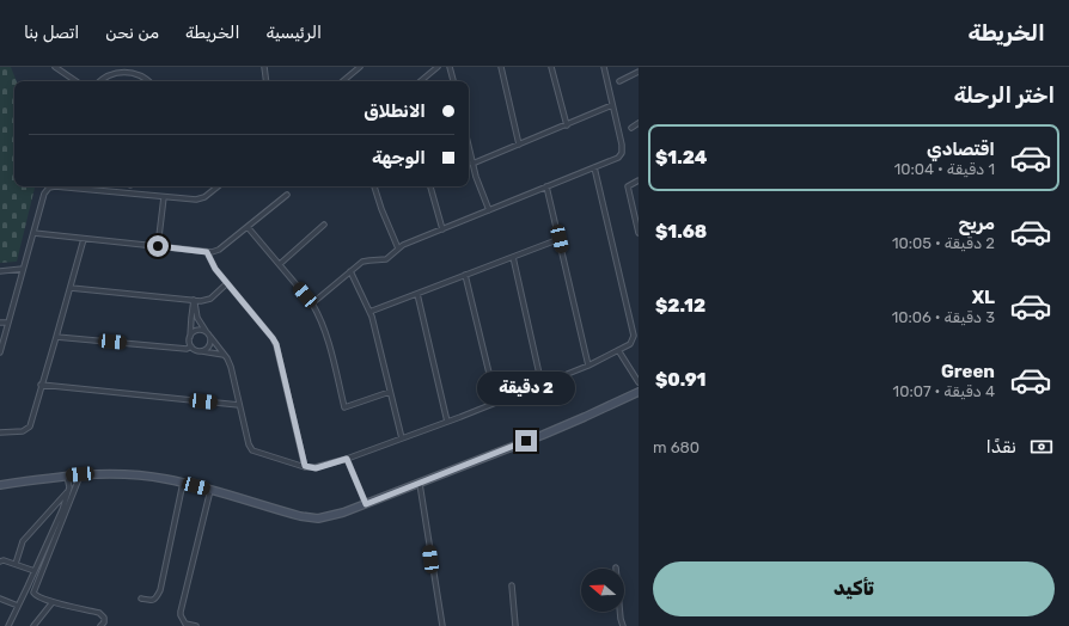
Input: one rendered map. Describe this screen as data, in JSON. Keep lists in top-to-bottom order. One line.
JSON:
{"north":"left","page":{"header":"الخريطة","nav":["الرئيسية","الخريطة","من نحن","اتصل بنا"],"heading":"اختر الرحلة","banner":["الانطلاق","الوجهة"],"list":[{"name":"اقتصادي","note":"1 دقيقة · 10:04","value":"$1.24"},{"name":"مريح","note":"2 دقيقة · 10:05","value":"$1.68"},{"name":"XL","note":"3 دقيقة · 10:06","value":"$2.12"},{"name":"Green","note":"4 دقيقة · 10:07","value":"$0.91"}],"bubble":"2 دقيقة","pay":["نقدًا","680 m"],"buttons":"تأكيد"}}
